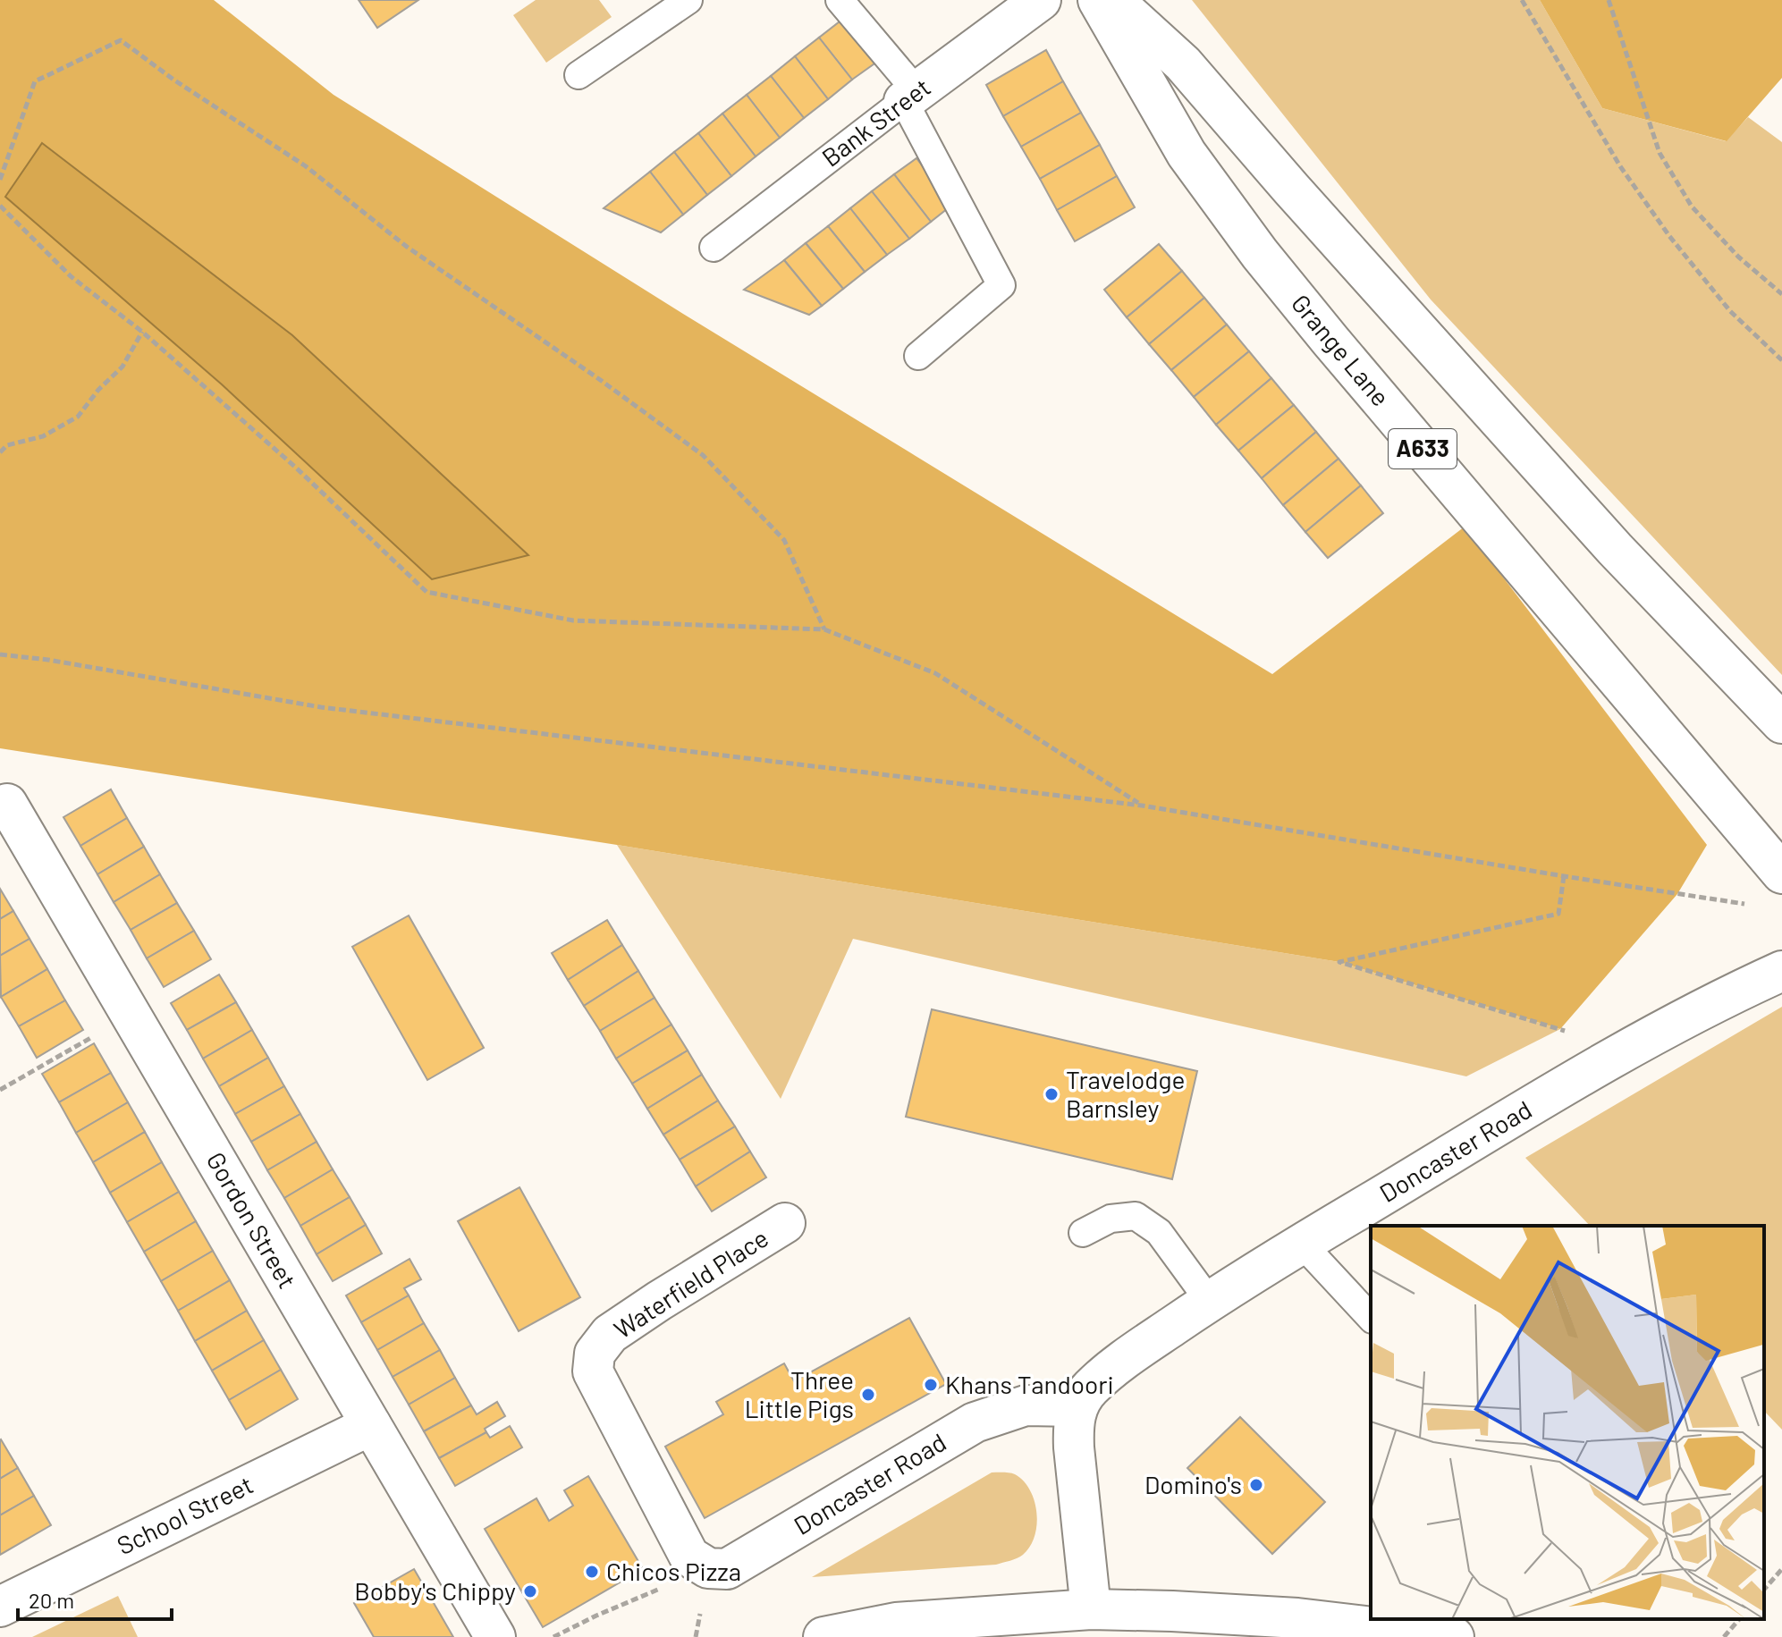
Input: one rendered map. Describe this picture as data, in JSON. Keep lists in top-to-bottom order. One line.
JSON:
{"streets":{"main road":["Bank Street","Grange Lane","A633","Doncaster Road","Gordon Street","Waterfield Place","School Street"]},"crossings":[["Doncaster Road","Waterfield Place"],["Gordon Street","School Street"]],"places":["Travelodge Barnsley","Khans Tandoori","Three Little Pigs","Domino's","Chicos Pizza","Bobby's Chippy"],"scale_bar":"20 m"}
